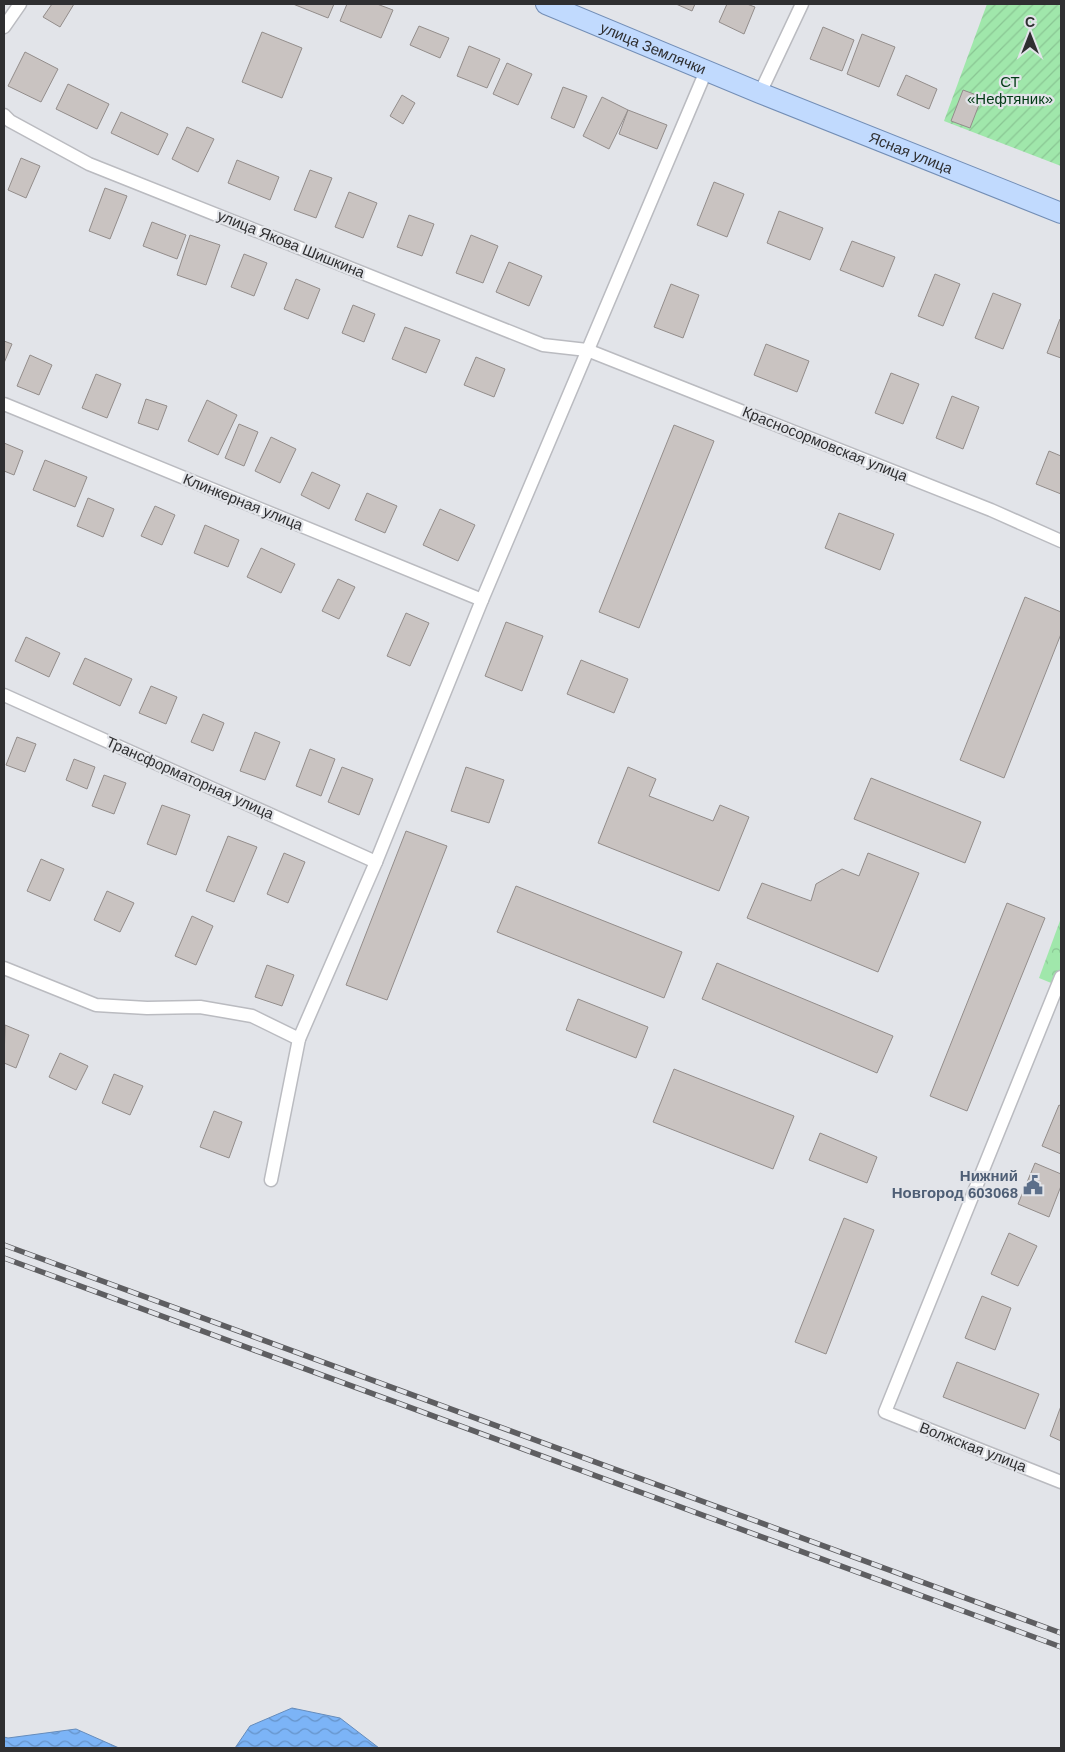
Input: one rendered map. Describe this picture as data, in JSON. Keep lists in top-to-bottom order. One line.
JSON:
{"streets":{"main road":["улица Землячки","Ясная улица"],"street":["улица Якова Шишкина","Красносормовская улица","Клинкерная улица","Трансформаторная улица","Волжская улица"]},"crossings":[["улица Землячки","Ясная улица"],["улица Якова Шишкина","Красносормовская улица"]],"parks":["СТ «Нефтяник»"],"places":{"public building":["Нижний Новгород 603068"]},"north":"top"}
